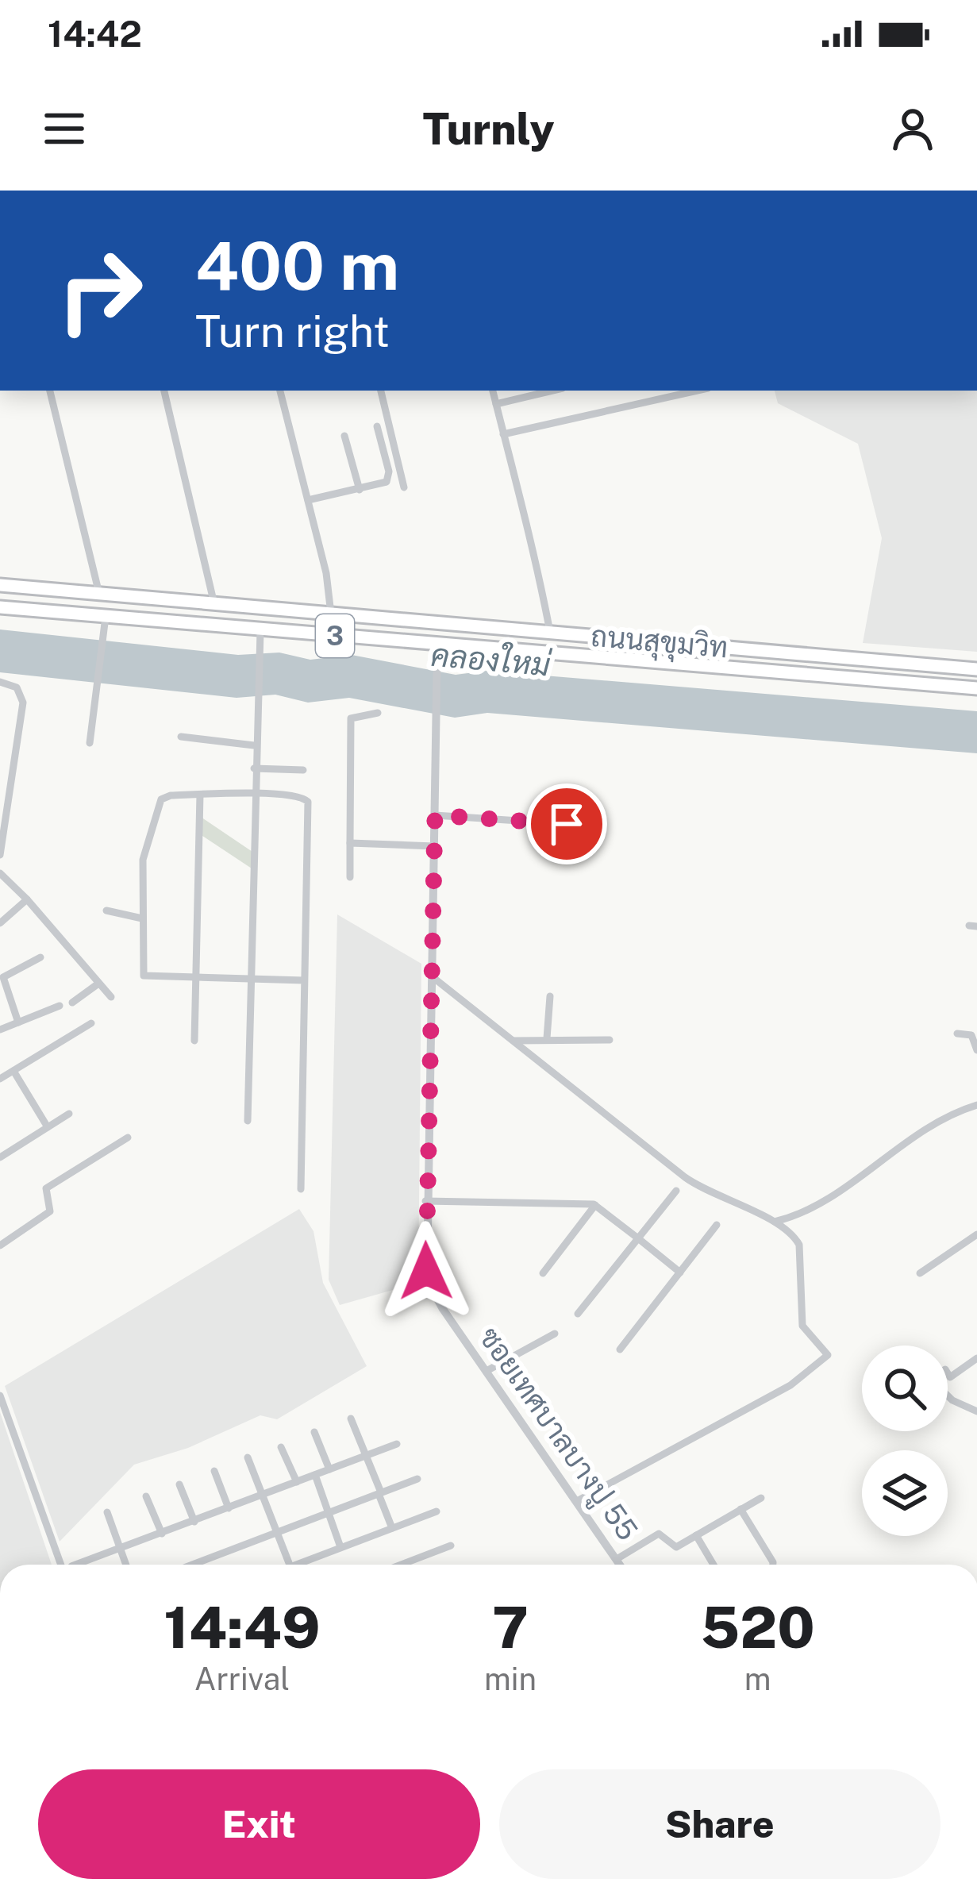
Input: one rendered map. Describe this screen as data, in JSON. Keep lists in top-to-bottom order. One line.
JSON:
{"streets":{"highway":["3","ถนนสุขุมวิท"],"street":["ซอยเทศบาลบางปู 55"]},"crossings":[["ถนนสุขุมวิท","ซอยเทศบาลบางปู 55"]],"water":["คลองใหม่"],"page":{"status":"14:42","header":"Turnly","turn":["400 m","Turn right"],"eta":["14:49","Arrival","7","min","520","m"],"buttons":["Exit","Share"]}}
